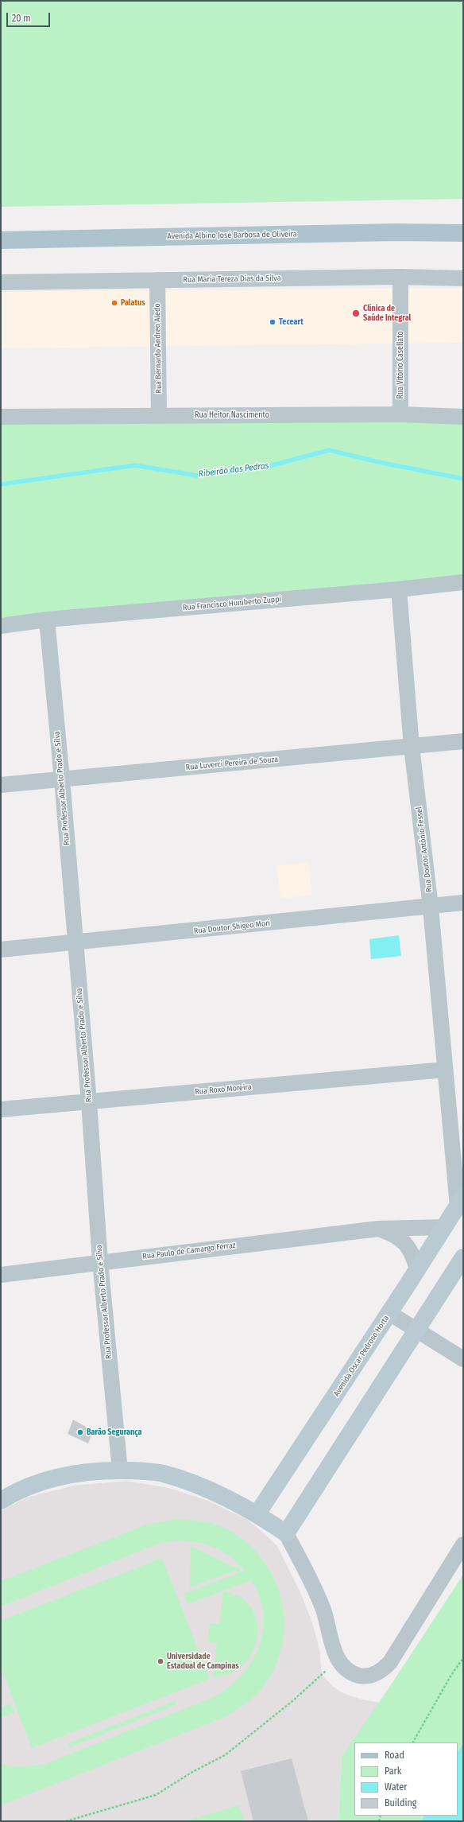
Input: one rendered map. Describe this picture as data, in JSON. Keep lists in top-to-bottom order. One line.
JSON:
{"streets":{"main road":["Avenida Albino José Barbosa de Oliveira","Avenida Oscar Pedroso Horta"],"street":["Rua Maria Tereza Dias da Silva","Rua Bernardo Andreo Aledo","Rua Vitório Casellato","Rua Heitor Nascimento","Rua Francisco Humberto Zuppi","Rua Luverci Pereira de Souza","Rua Professor Alberto Prado e Silva","Rua Doutor Antônio Fessel","Rua Doutor Shigeo Mori","Rua Roxo Moreira","Rua Paulo de Camargo Ferraz"]},"crossings":[["Rua Maria Tereza Dias da Silva","Rua Bernardo Andreo Aledo"],["Rua Maria Tereza Dias da Silva","Rua Vitório Casellato"],["Rua Bernardo Andreo Aledo","Rua Heitor Nascimento"],["Rua Vitório Casellato","Rua Heitor Nascimento"],["Rua Francisco Humberto Zuppi","Rua Professor Alberto Prado e Silva"],["Rua Francisco Humberto Zuppi","Rua Doutor Antônio Fessel"],["Rua Luverci Pereira de Souza","Rua Professor Alberto Prado e Silva"],["Rua Luverci Pereira de Souza","Rua Doutor Antônio Fessel"],["Rua Professor Alberto Prado e Silva","Rua Doutor Shigeo Mori"],["Rua Professor Alberto Prado e Silva","Rua Roxo Moreira"],["Rua Professor Alberto Prado e Silva","Rua Paulo de Camargo Ferraz"],["Rua Doutor Antônio Fessel","Rua Doutor Shigeo Mori"],["Rua Doutor Antônio Fessel","Rua Roxo Moreira"],["Rua Doutor Antônio Fessel","Avenida Oscar Pedroso Horta"],["Rua Paulo de Camargo Ferraz","Avenida Oscar Pedroso Horta"]],"water":["Ribeirão das Pedras"],"places":["Palatus","Clínica de Saúde Integral","Teceart","Barão Segurança","Universidade Estadual de Campinas"],"legend":["Road","Park","Water","Building"],"scale_bar":"20 m"}
